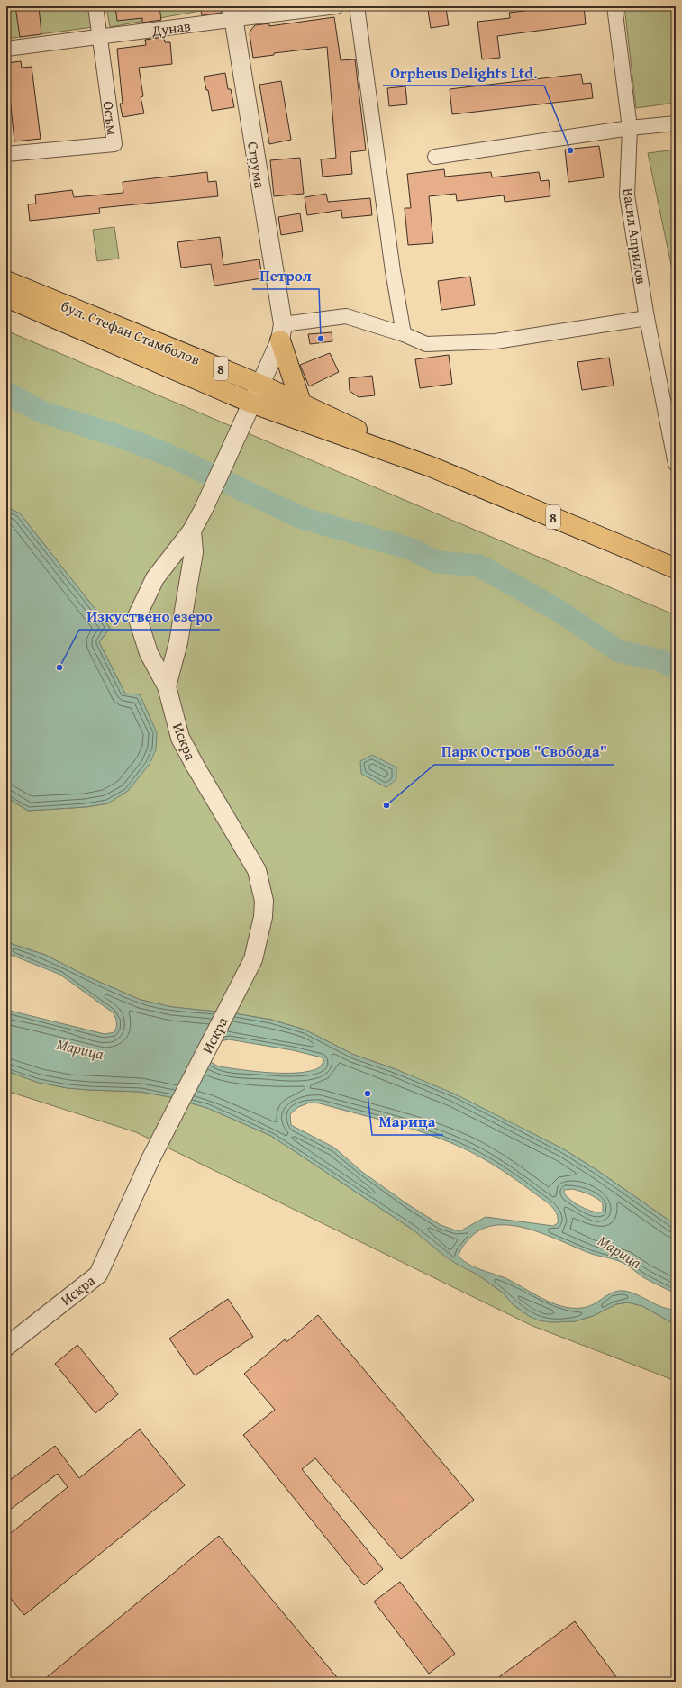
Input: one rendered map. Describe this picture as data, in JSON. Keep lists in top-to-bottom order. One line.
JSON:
{"streets":{"main road":["бул. Стефан Стамболов","8"],"street":["Дунав","Осъм","Струма","Васил Априлов","Искра"]},"crossings":[["Дунав","Осъм"],["Дунав","Струма"],["Струма","Искра"],["бул. Стефан Стамболов","Искра"]],"water":["Марица"],"places":["Orpheus Delights Ltd.","Петрол","Изкуствено езеро","Парк Остров \"Свобода\"","Марица"]}
